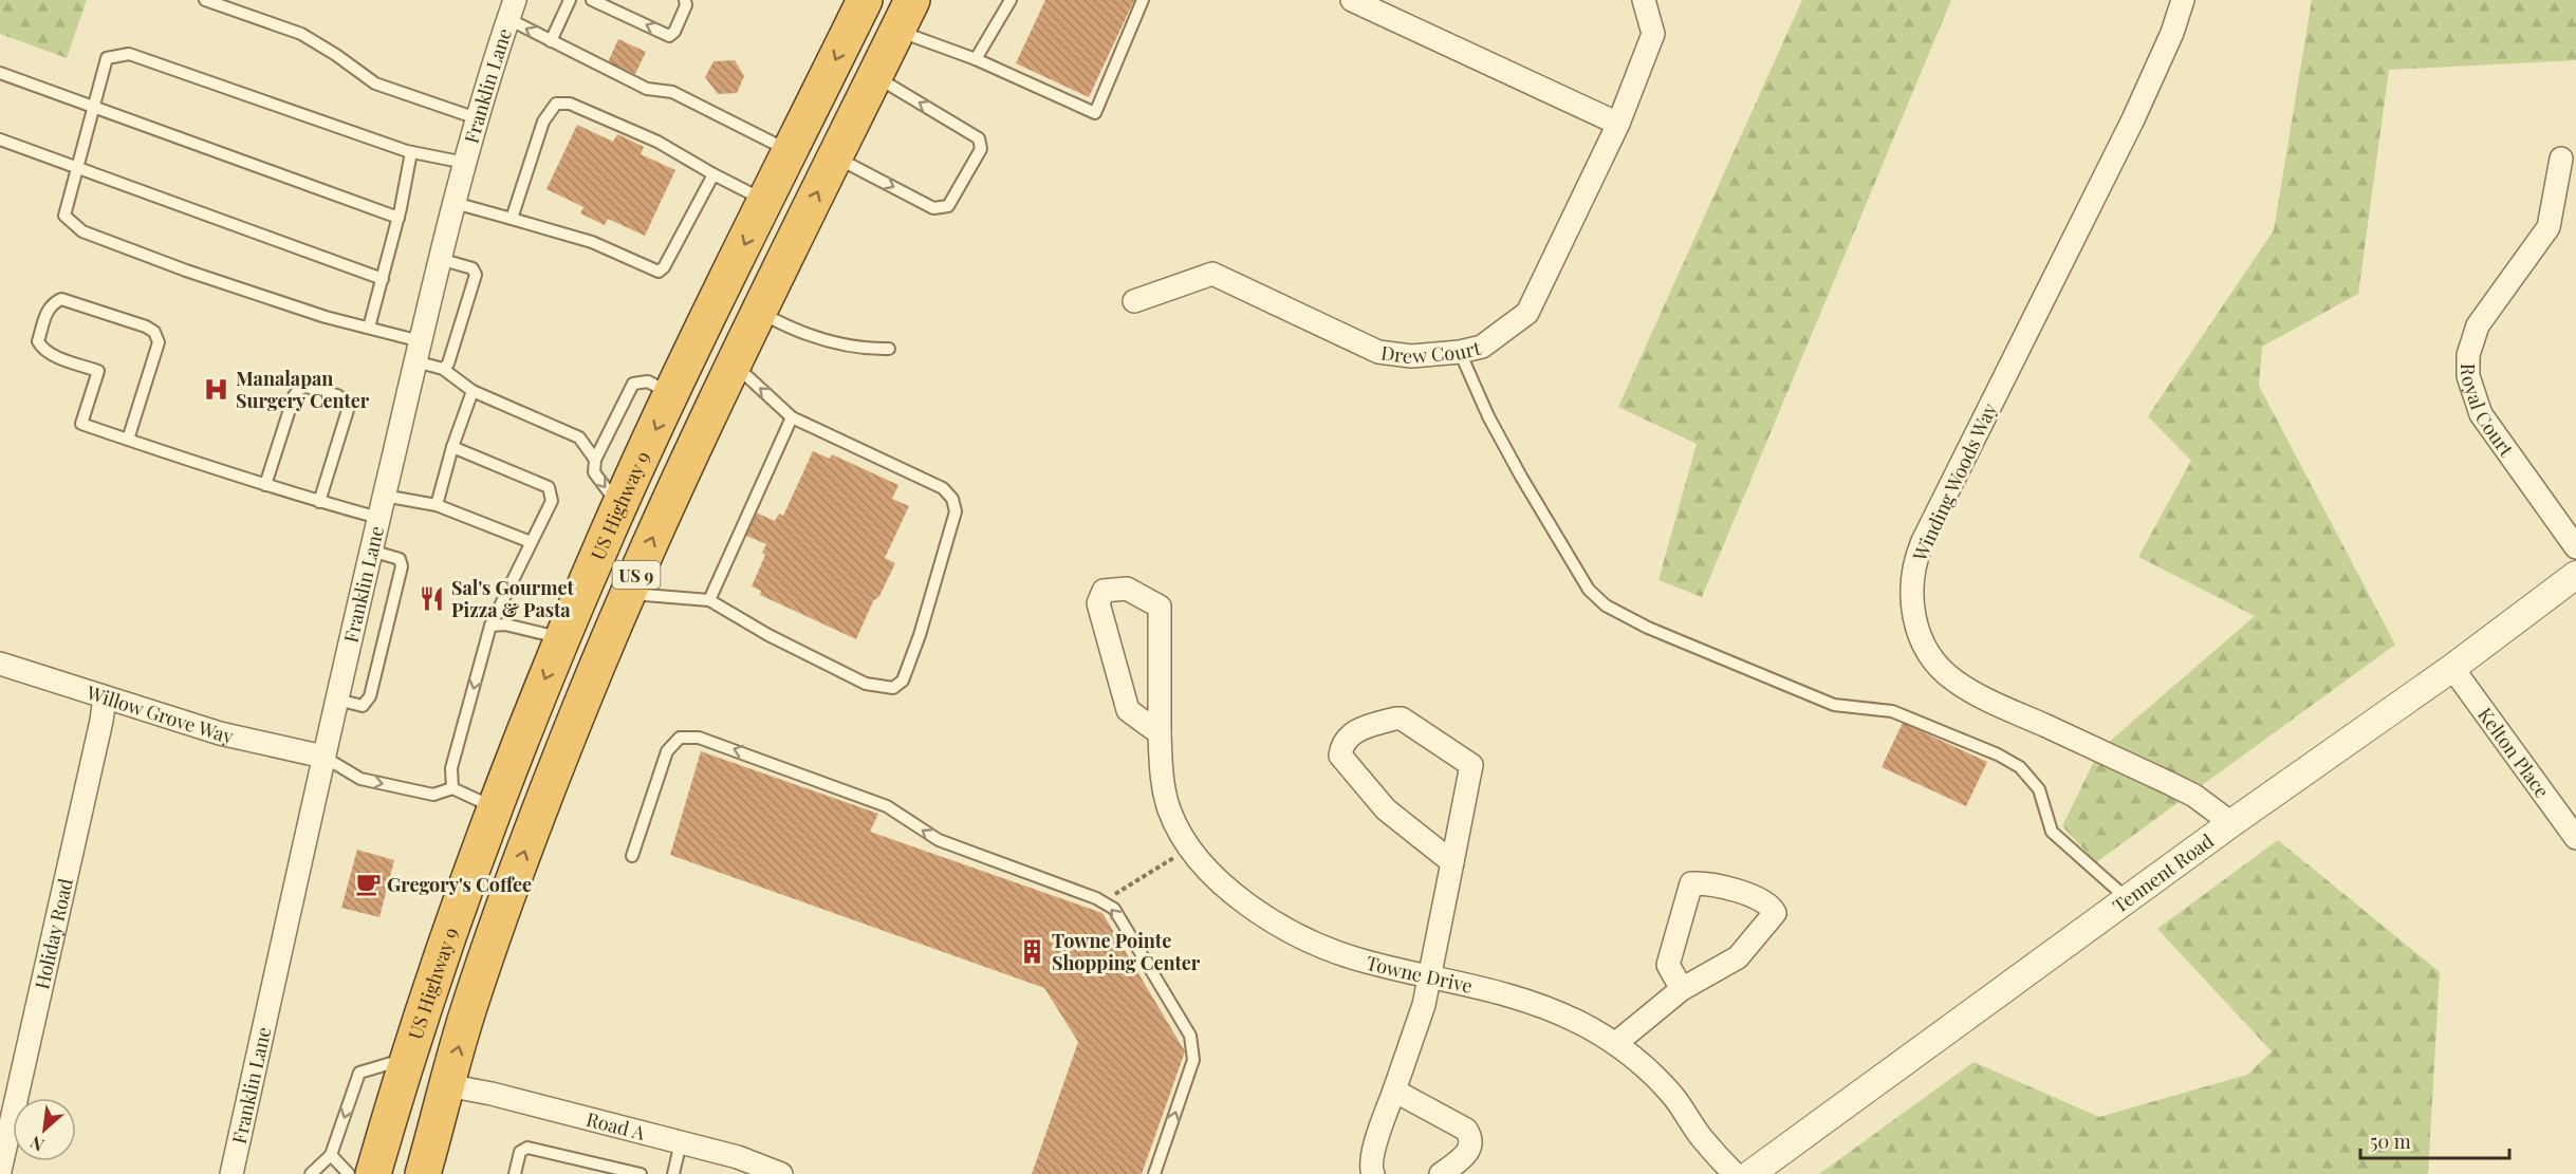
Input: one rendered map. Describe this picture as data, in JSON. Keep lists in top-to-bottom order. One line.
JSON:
{"streets":{"highway":["US Highway 9","US 9"],"street":["Franklin Lane","Drew Court","Royal Court","Winding Woods Way","Willow Grove Way","Kelton Place","Tennent Road","Holiday Road","Towne Drive","Road A"]},"crossings":[["Franklin Lane","Willow Grove Way"],["Winding Woods Way","Tennent Road"],["US 9","Road A"],["Willow Grove Way","Holiday Road"],["Kelton Place","Tennent Road"]],"places":{"hospital":["Manalapan Surgery Center"],"restaurant":["Sal's Gourmet Pizza & Pasta"],"cafe":["Gregory's Coffee"],"building":["Towne Pointe Shopping Center"]},"scale_bar":"50 m","north":"bottom left"}
